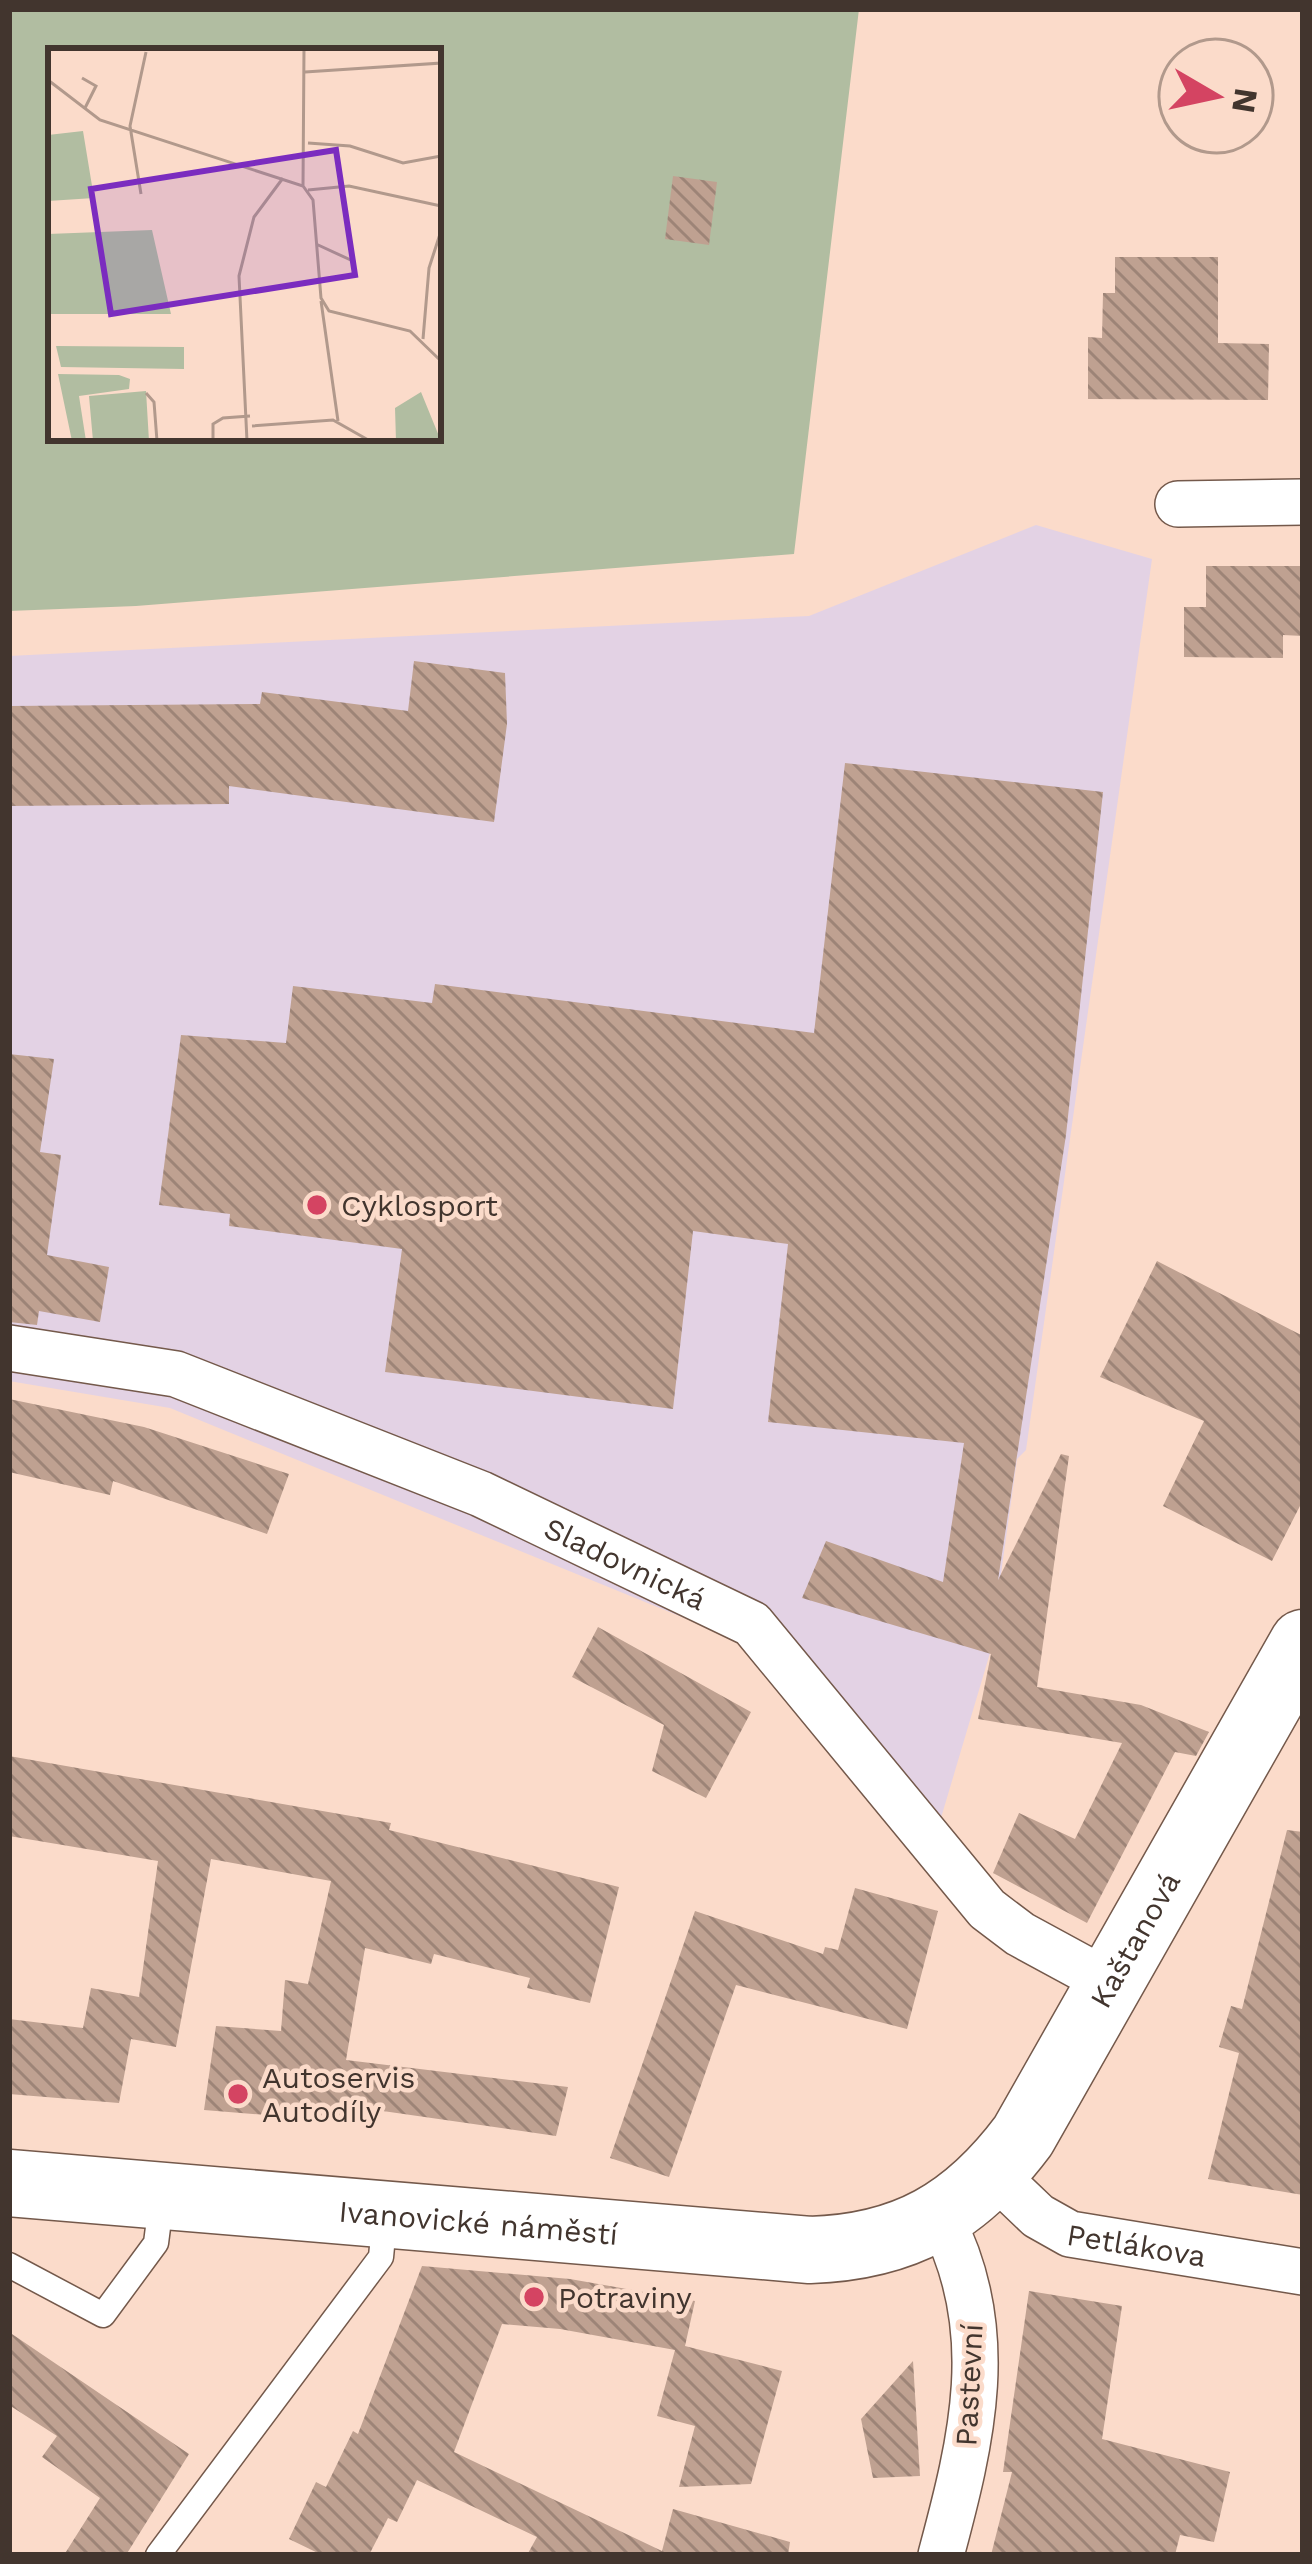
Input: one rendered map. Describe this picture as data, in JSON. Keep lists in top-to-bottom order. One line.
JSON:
{"streets":{"main road":["Kaštanová","Ivanovické náměstí"],"street":["Sladovnická","Petlákova","Pastevní"]},"crossings":[["Sladovnická","Kaštanová"],["Kaštanová","Ivanovické náměstí"],["Kaštanová","Petlákova"],["Kaštanová","Pastevní"],["Ivanovické náměstí","Pastevní"]],"places":["Cyklosport","Autoservis Autodíly","Potraviny"],"north":"right"}
